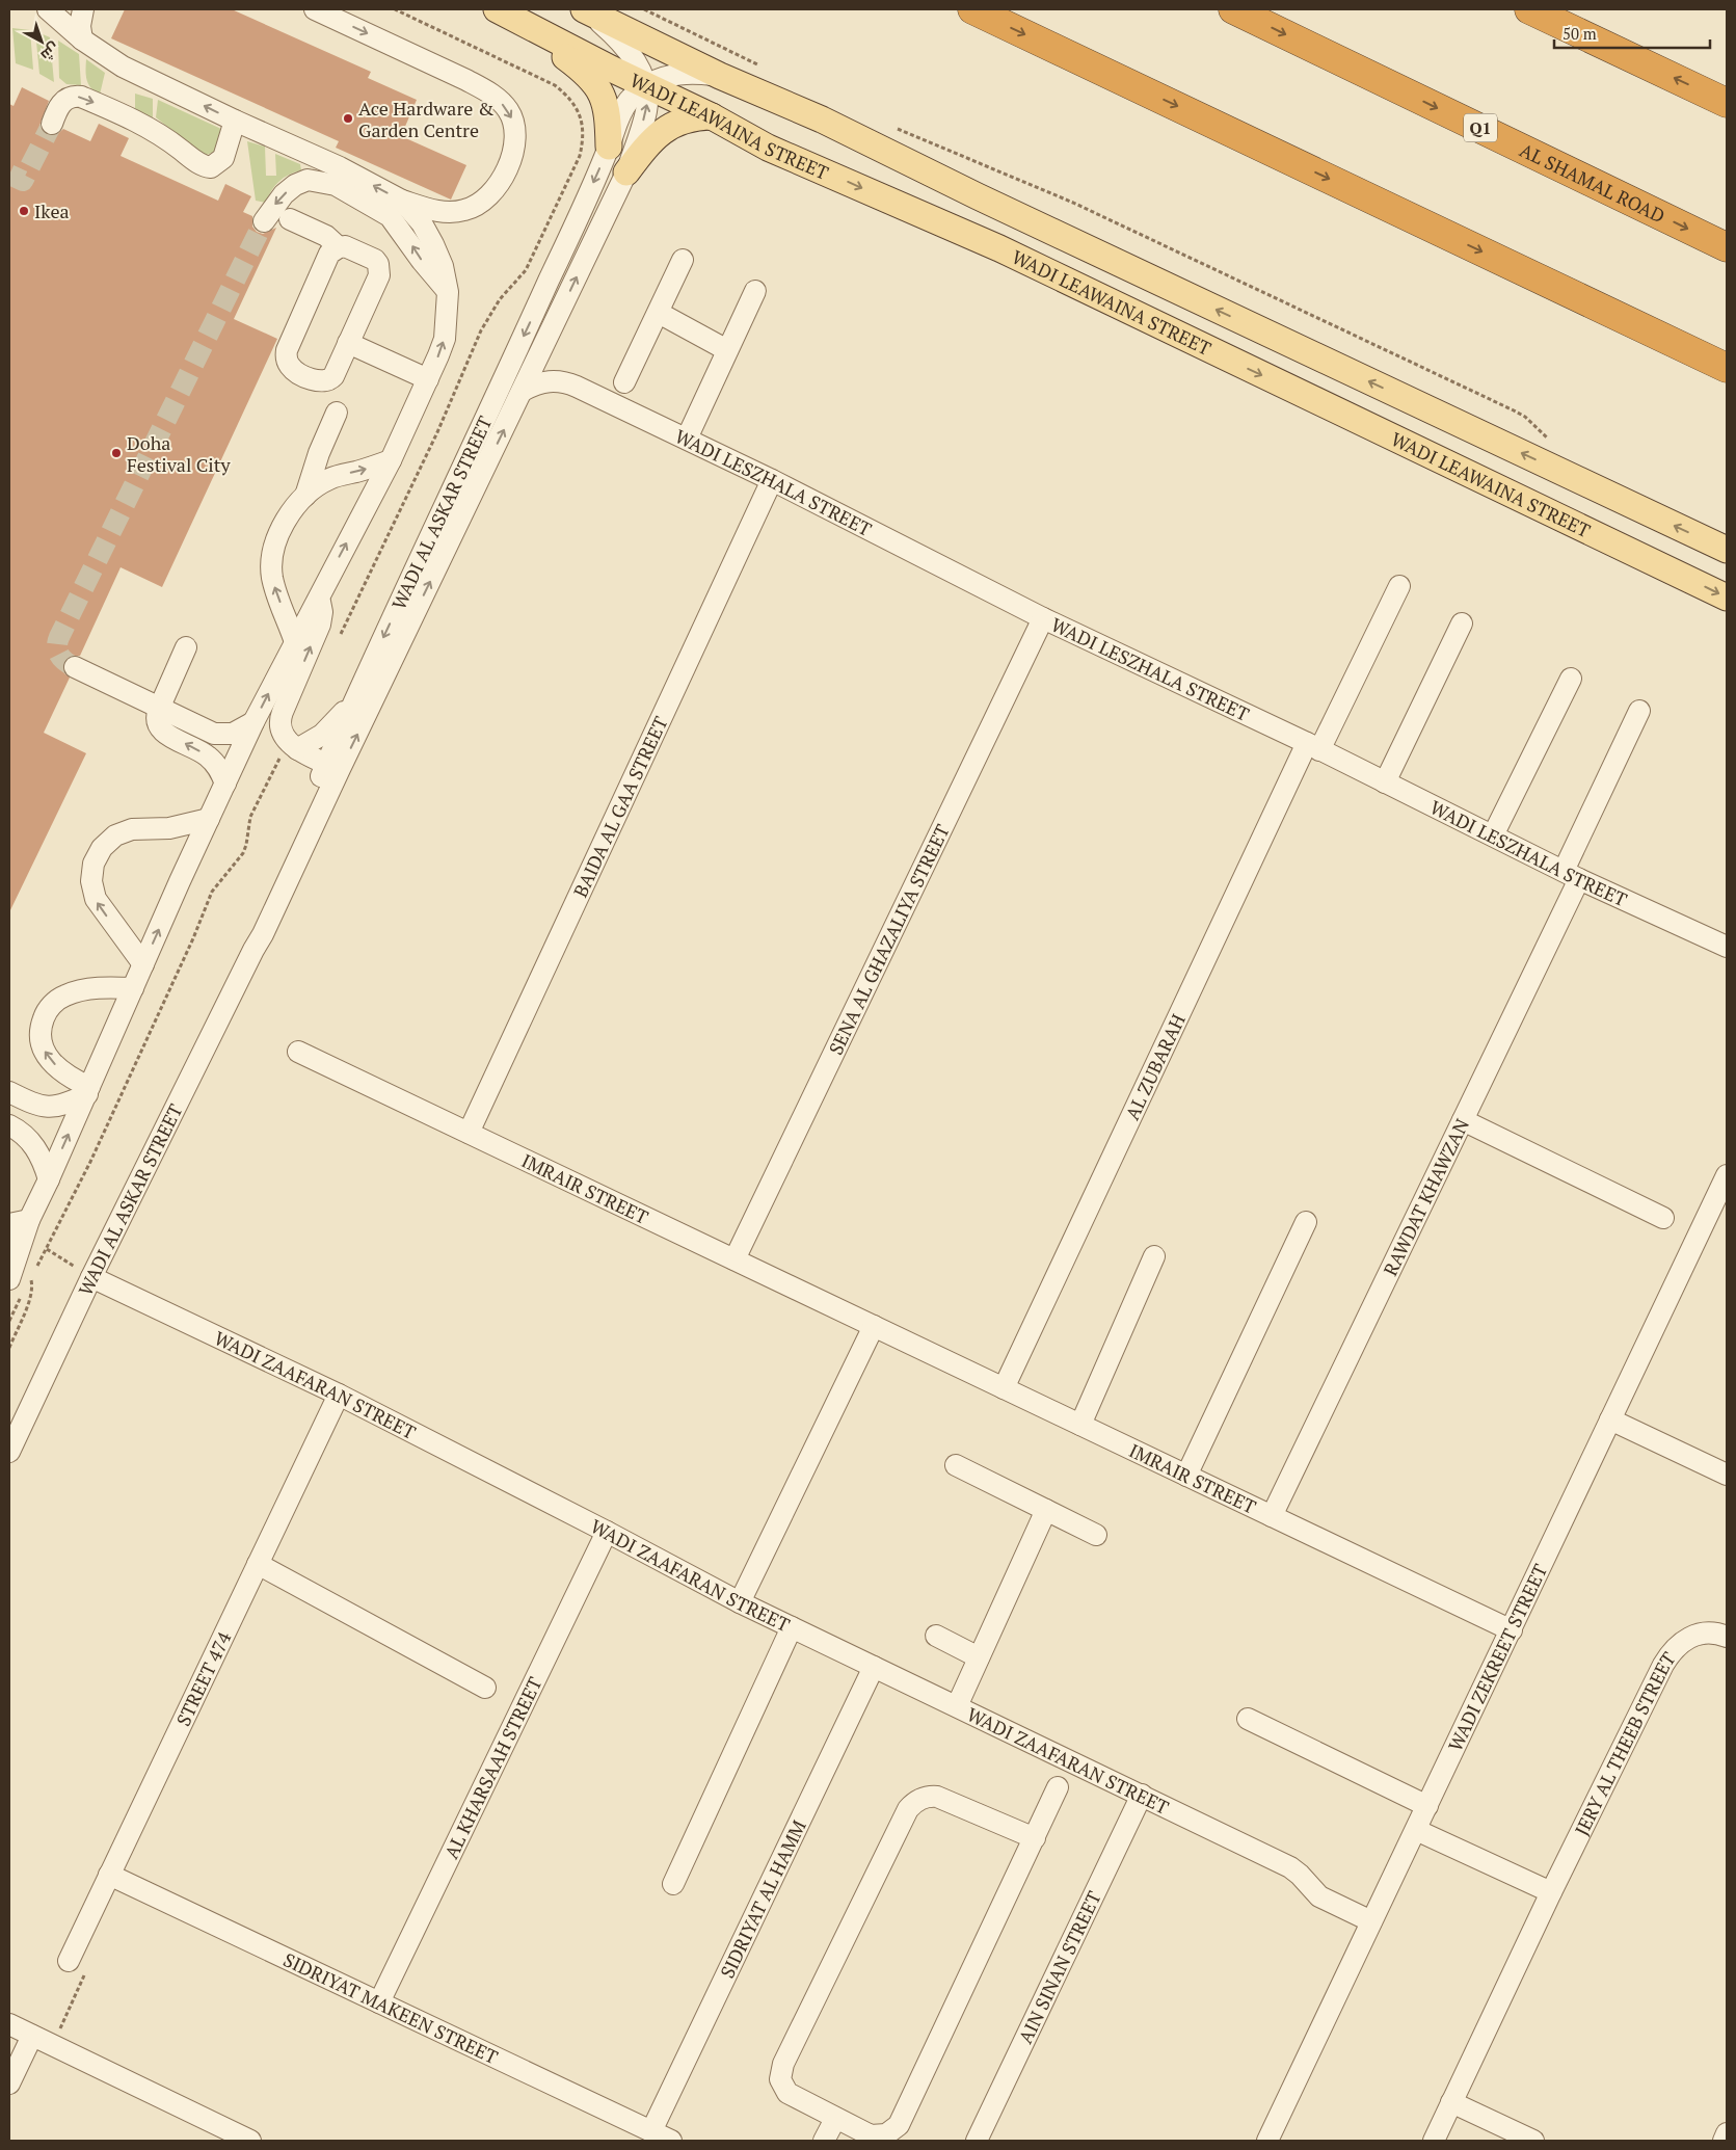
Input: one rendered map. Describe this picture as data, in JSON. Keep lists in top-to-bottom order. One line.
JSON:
{"streets":{"highway":["Q1","AL SHAMAL ROAD"],"main road":["WADI LEAWAINA STREET"],"street":["WADI LESZHALA STREET","WADI AL ASKAR STREET","BAIDA AL GAA STREET","SENA AL GHAZALIYA STREET","AL ZUBARAH","IMRAIR STREET","RAWDAT KHAWZAN","WADI ZAAFARAN STREET","WADI ZEKREET STREET","STREET 474","JERY AL THEEB STREET","AL KHARSAAH STREET","SIDRIYAT AL HAMM","AIN SINAN STREET","SIDRIYAT MAKEEN STREET"]},"crossings":[["WADI LEAWAINA STREET","WADI AL ASKAR STREET"],["WADI LESZHALA STREET","WADI AL ASKAR STREET"],["WADI LESZHALA STREET","BAIDA AL GAA STREET"],["WADI LESZHALA STREET","SENA AL GHAZALIYA STREET"],["WADI LESZHALA STREET","AL ZUBARAH"],["WADI LESZHALA STREET","RAWDAT KHAWZAN"],["WADI AL ASKAR STREET","WADI ZAAFARAN STREET"],["BAIDA AL GAA STREET","IMRAIR STREET"],["SENA AL GHAZALIYA STREET","IMRAIR STREET"],["AL ZUBARAH","IMRAIR STREET"],["IMRAIR STREET","RAWDAT KHAWZAN"],["IMRAIR STREET","WADI ZEKREET STREET"],["WADI ZAAFARAN STREET","WADI ZEKREET STREET"],["WADI ZAAFARAN STREET","STREET 474"],["WADI ZAAFARAN STREET","AL KHARSAAH STREET"],["WADI ZAAFARAN STREET","SIDRIYAT AL HAMM"],["WADI ZAAFARAN STREET","AIN SINAN STREET"],["STREET 474","SIDRIYAT MAKEEN STREET"],["AL KHARSAAH STREET","SIDRIYAT MAKEEN STREET"],["SIDRIYAT AL HAMM","SIDRIYAT MAKEEN STREET"]],"places":["Ace Hardware & Garden Centre","Ikea","Doha Festival City"],"scale_bar":"50 m","north":"bottom right"}
